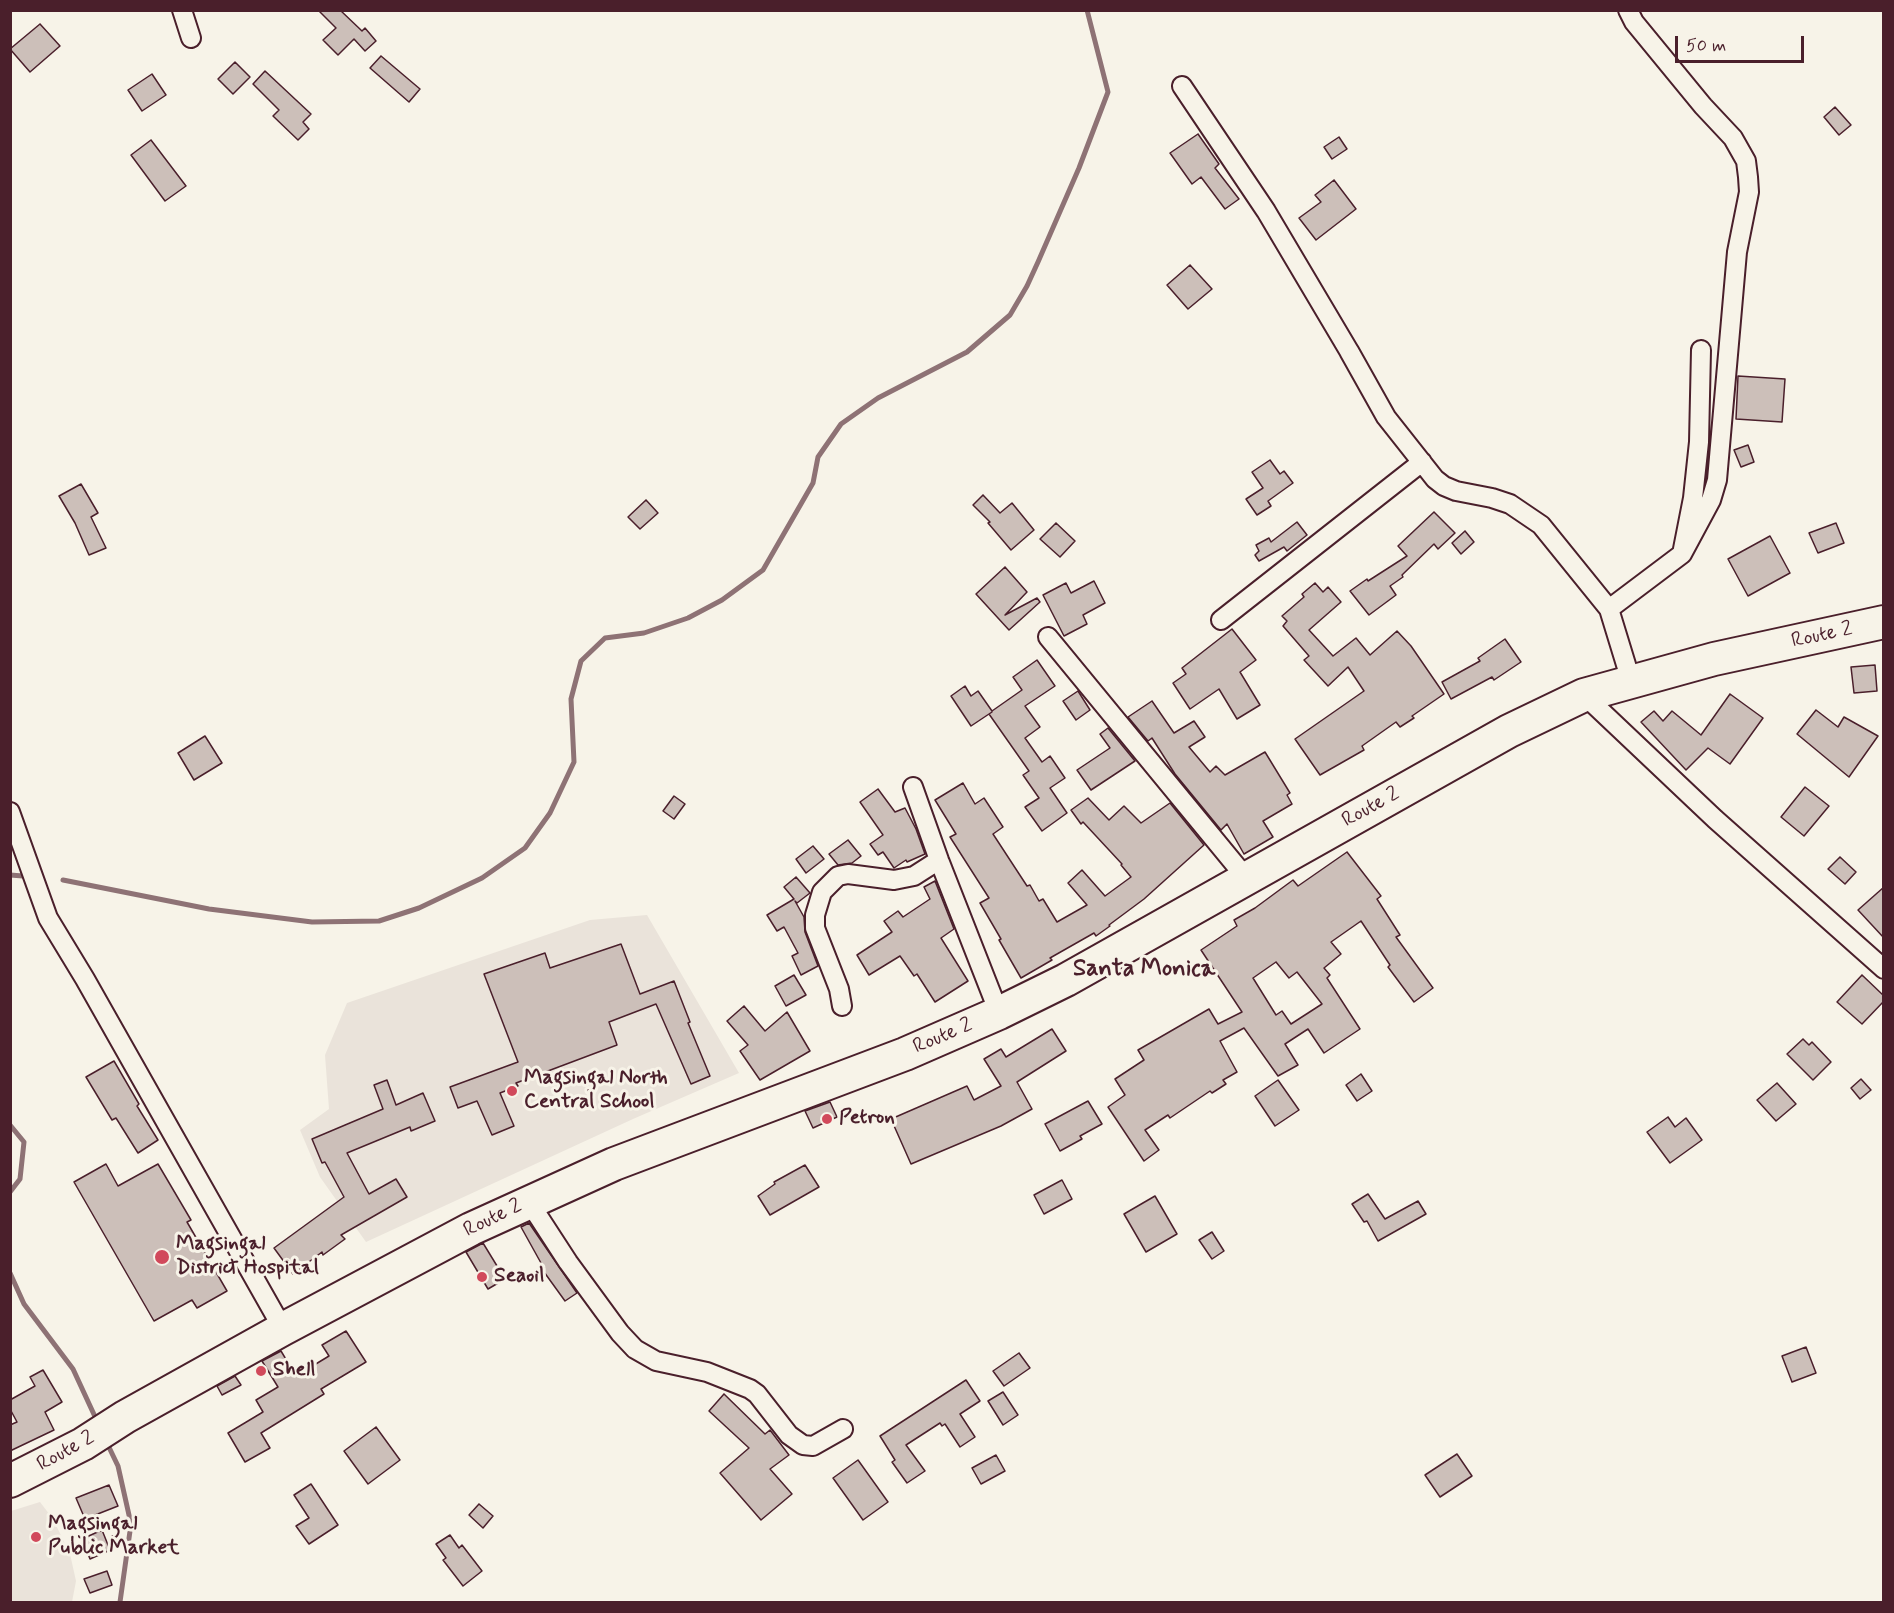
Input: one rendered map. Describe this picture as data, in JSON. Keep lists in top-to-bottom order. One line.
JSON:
{"streets":{"highway":["Route 2"]},"districts":["Santa Monica"],"places":["Magsingal North Central School","Petron","Magsingal District Hospital","Seaoil","Shell","Magsingal Public Market"],"scale_bar":"50 m"}
